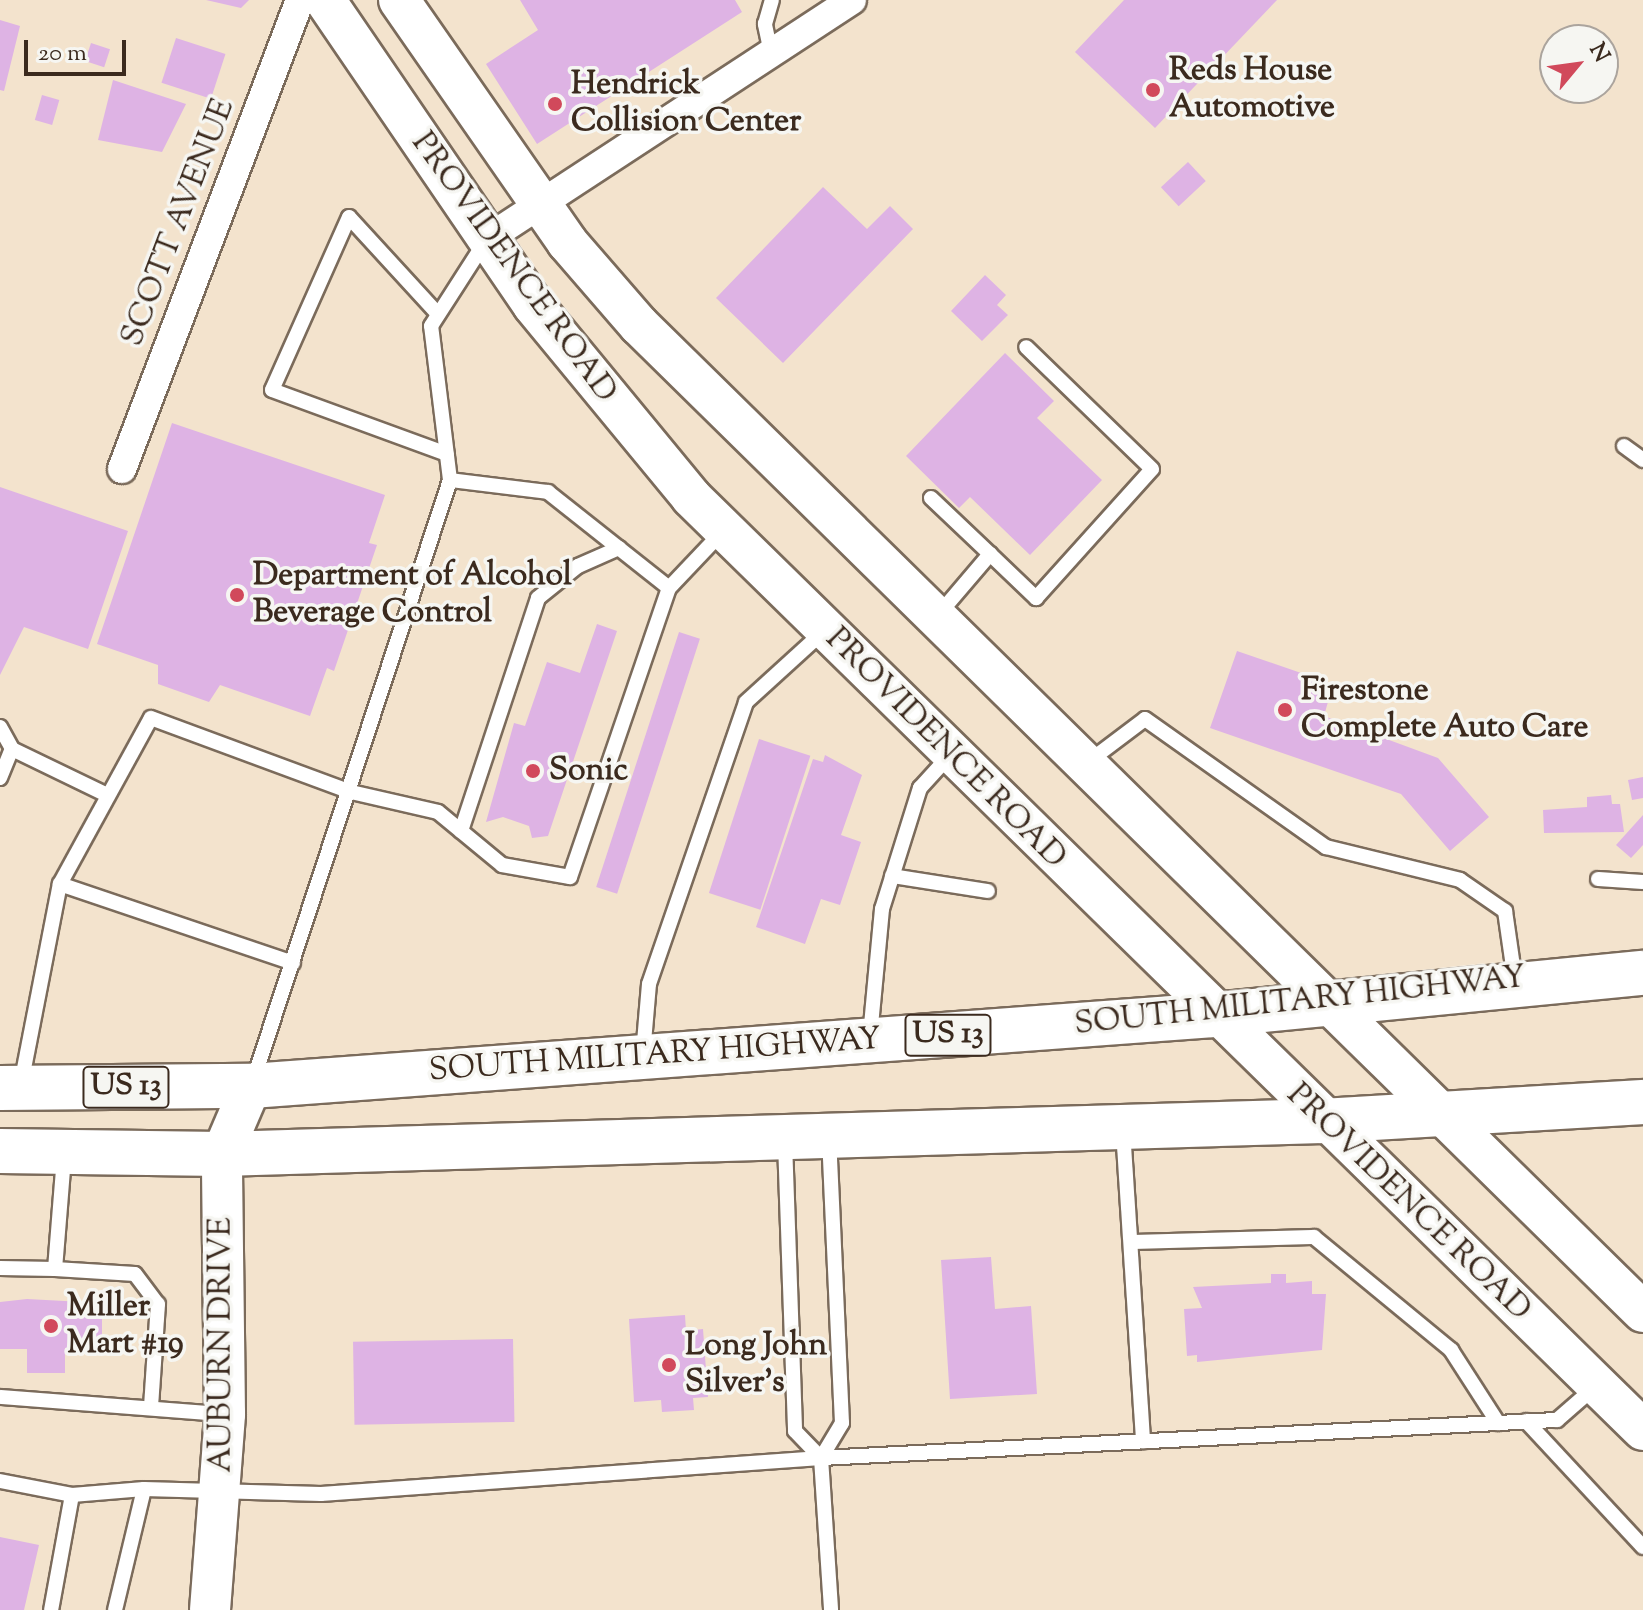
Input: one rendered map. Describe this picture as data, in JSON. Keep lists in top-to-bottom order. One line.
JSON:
{"streets":{"main road":["PROVIDENCE ROAD","SOUTH MILITARY HIGHWAY","US 13","AUBURN DRIVE"],"street":["SCOTT AVENUE"]},"crossings":[["PROVIDENCE ROAD","SOUTH MILITARY HIGHWAY"],["PROVIDENCE ROAD","US 13"],["SOUTH MILITARY HIGHWAY","AUBURN DRIVE"],["US 13","AUBURN DRIVE"]],"places":["Reds House Automotive","Hendrick Collision Center","Department of Alcohol Beverage Control","Firestone Complete Auto Care","Sonic","Miller Mart #19","Long John Silver's"],"scale_bar":"20 m","north":"top right"}
